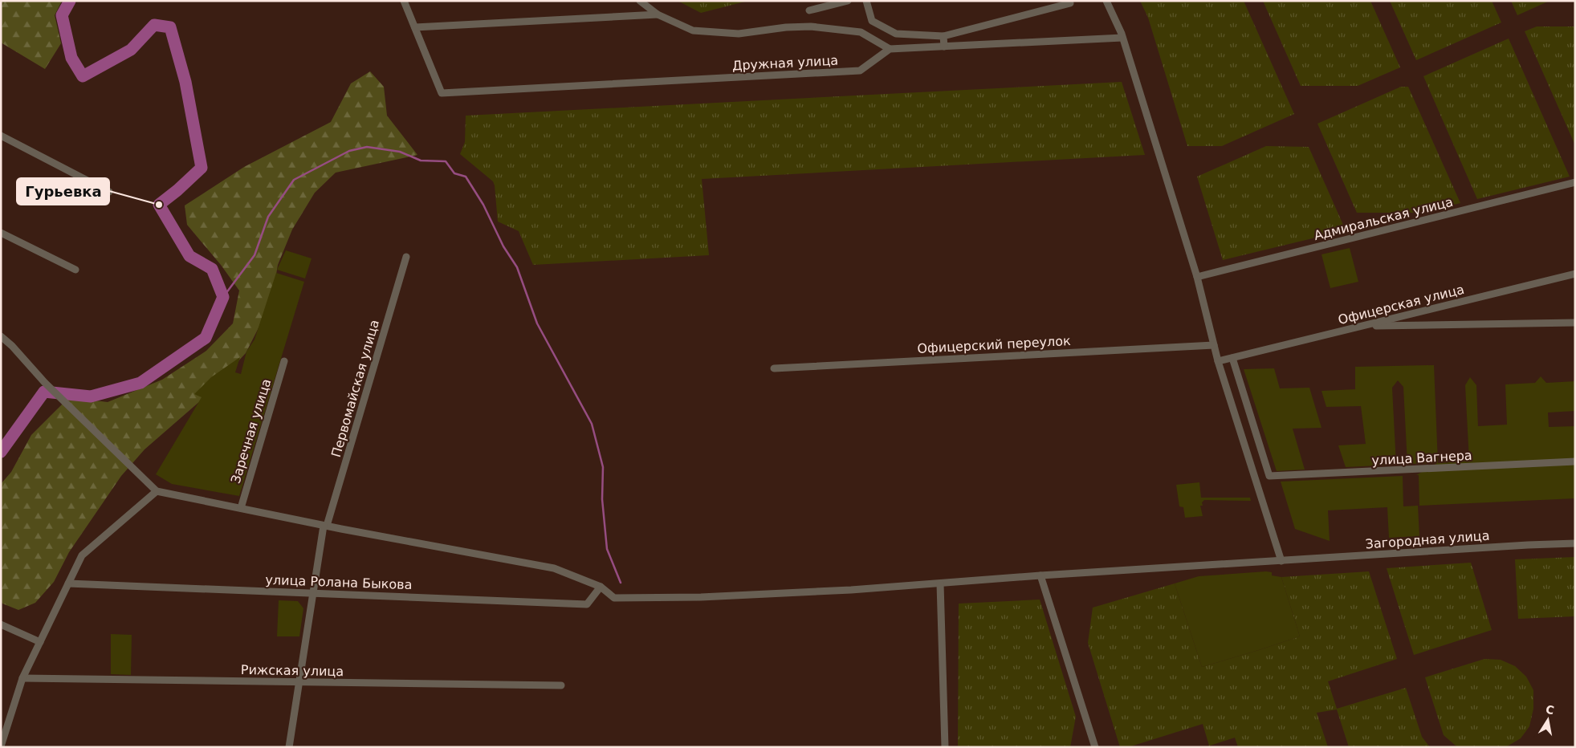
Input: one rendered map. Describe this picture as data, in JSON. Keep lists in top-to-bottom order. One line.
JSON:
{"streets":{"street":["Дружная улица","Адмиральская улица","Офицерская улица","Офицерский переулок","Первомайская улица","Заречная улица","улица Вагнера","Загородная улица","улица Ролана Быкова","Рижская улица"]},"crossings":[["Офицерская улица","улица Вагнера"],["Первомайская улица","Загородная улица"],["Первомайская улица","улица Ролана Быкова"],["Первомайская улица","Рижская улица"],["Заречная улица","Загородная улица"],["Загородная улица","улица Ролана Быкова"]],"places":["Гурьевка"],"north":"top"}
